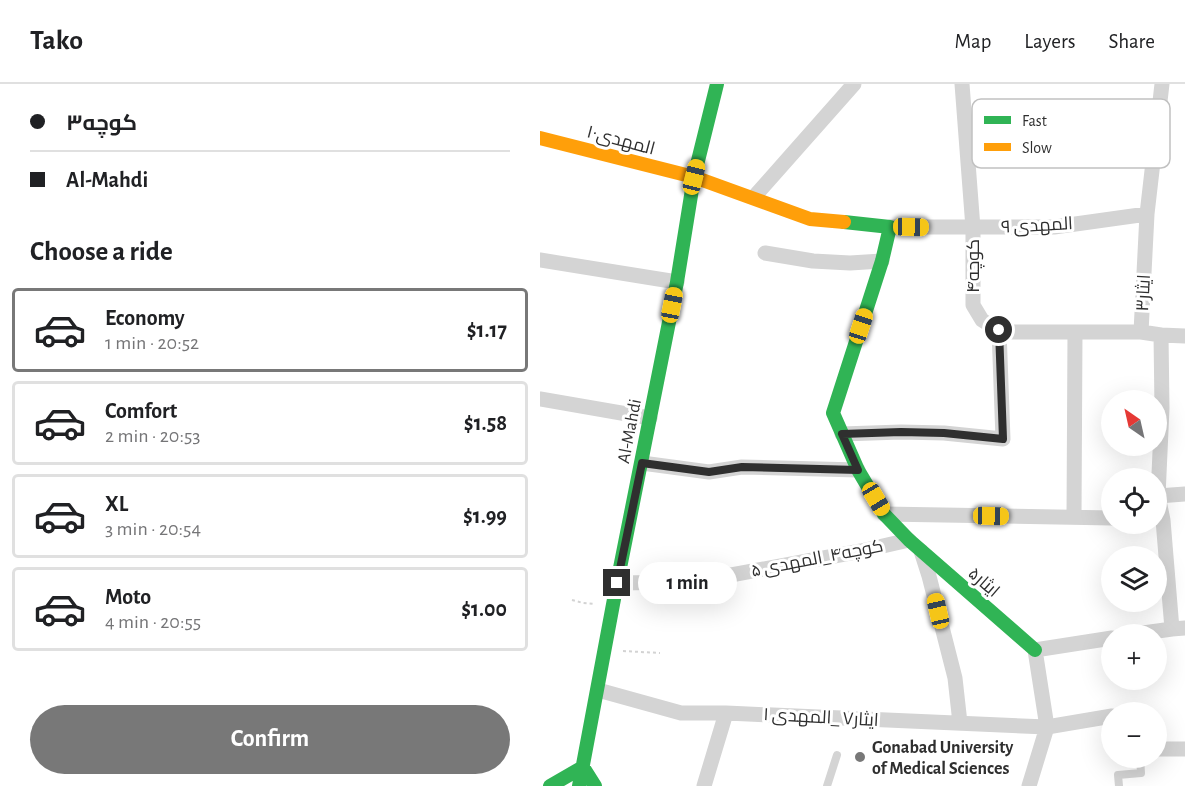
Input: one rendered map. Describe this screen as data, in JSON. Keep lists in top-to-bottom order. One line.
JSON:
{"streets":{"street":["المهدی۱۰","المهدی ۹","کوچه۴","ایثار۳","Al-Mahdi","کوچه۴_المهدی ۵","ایثار۵","ایثار۷ _المهدی ۱"]},"crossings":[["المهدی۱۰","المهدی ۹"],["المهدی۱۰","Al-Mahdi"],["المهدی ۹","کوچه۴"],["المهدی ۹","ایثار۳"],["المهدی ۹","Al-Mahdi"],["Al-Mahdi","کوچه۴_المهدی ۵"],["Al-Mahdi","ایثار۷ _المهدی ۱"],["کوچه۴_المهدی ۵","ایثار۵"]],"places":["Gonabad University of Medical Sciences"],"legend":["Fast","Slow"],"north":"top left","page":{"header":"Tako","nav":["Map","Layers","Share"],"banner":["کوچه۳","Al-Mahdi"],"heading":"Choose a ride","list":[{"name":"Economy","note":"1 min · 20:52","value":"$1.17"},{"name":"Comfort","note":"2 min · 20:53","value":"$1.58"},{"name":"XL","note":"3 min · 20:54","value":"$1.99"},{"name":"Moto","note":"4 min · 20:55","value":"$1.00"}],"map_buttons":["+","−"],"bubble":"1 min","buttons":"Confirm"}}
